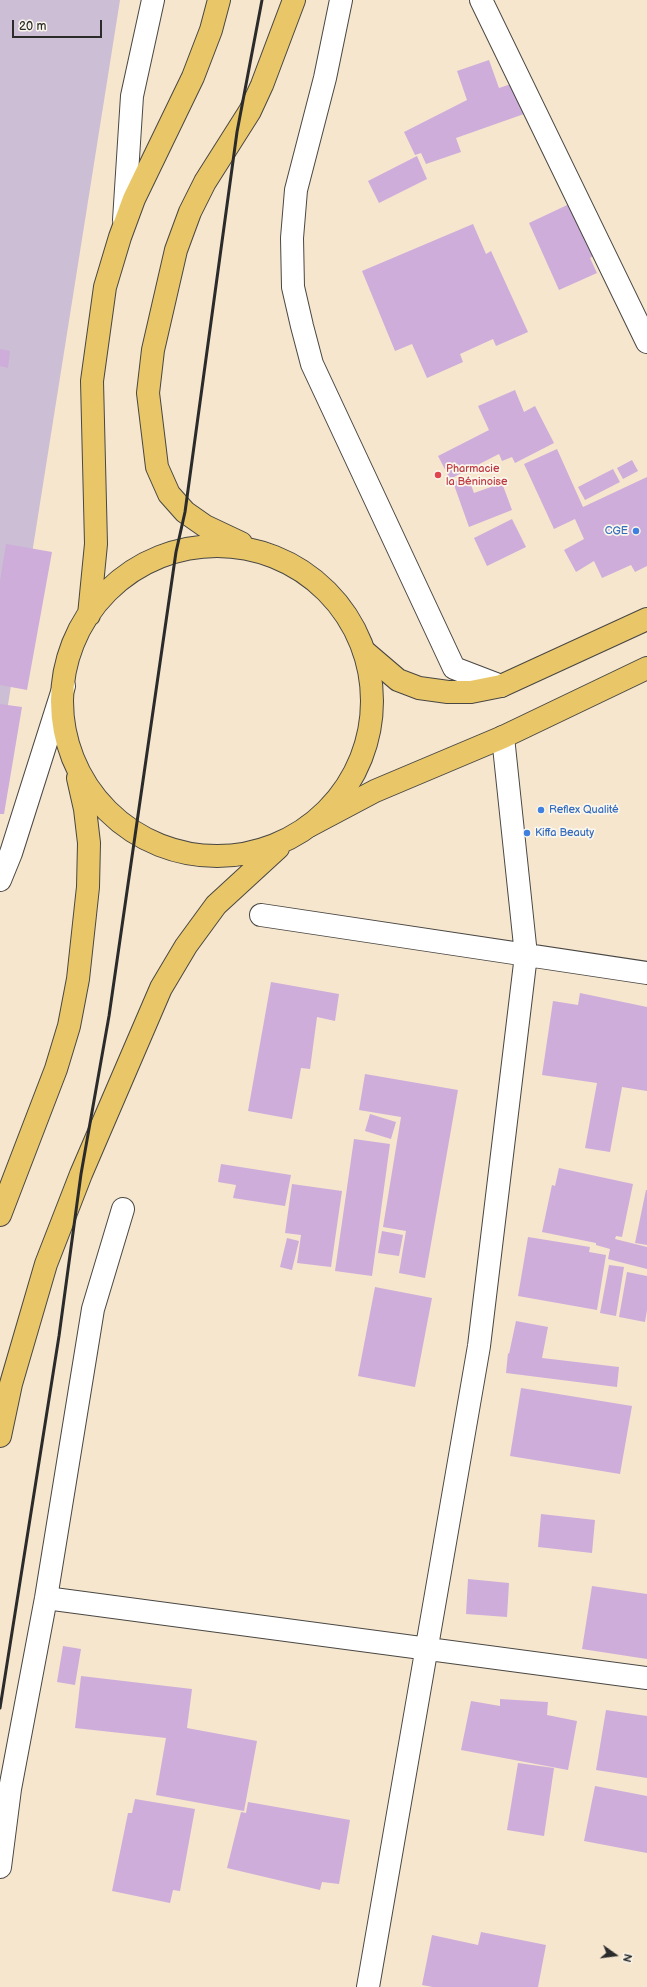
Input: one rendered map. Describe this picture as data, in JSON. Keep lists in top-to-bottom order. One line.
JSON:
{"places":["Pharmacie la Béninoise","CGE","Reflex Qualité","Kiffa Beauty"],"scale_bar":"20 m","north":"right"}
